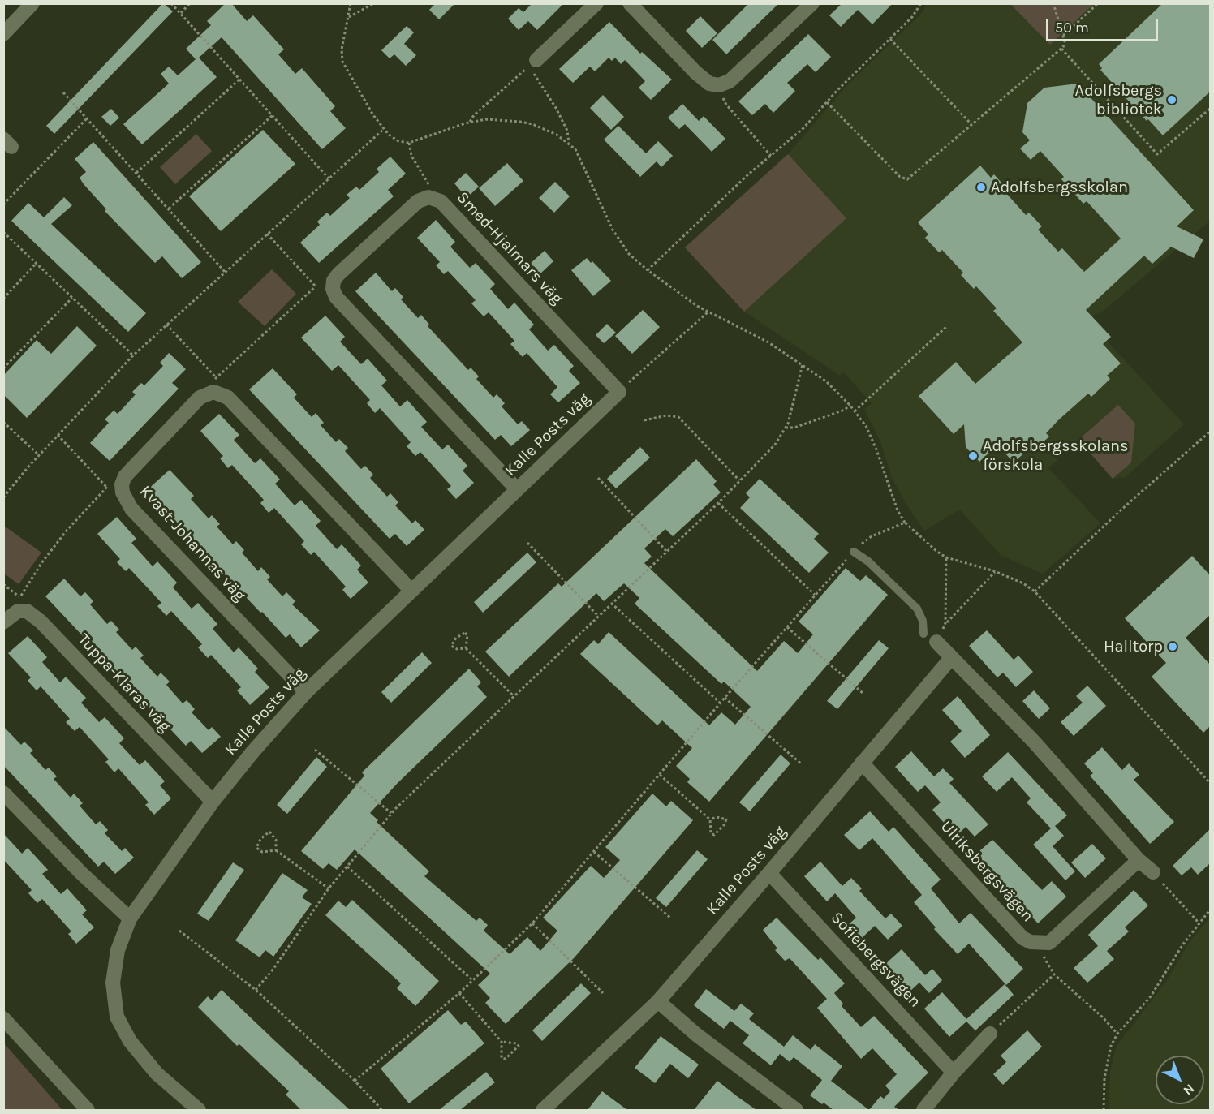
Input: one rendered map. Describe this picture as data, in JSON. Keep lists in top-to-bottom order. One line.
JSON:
{"streets":{"street":["Smed-Hjalmars väg","Kalle Posts väg","Kvast-Johannas väg","Tuppa-Klaras väg","Ulriksbergsvägen","Sofiebergsvägen"]},"crossings":[["Smed-Hjalmars väg","Kalle Posts väg"],["Kalle Posts väg","Kvast-Johannas väg"],["Kalle Posts väg","Tuppa-Klaras väg"],["Kalle Posts väg","Ulriksbergsvägen"],["Kalle Posts väg","Sofiebergsvägen"]],"places":["Adolfsbergs bibliotek","Adolfsbergsskolan","Adolfsbergsskolans förskola","Halltorp"],"scale_bar":"50 m","north":"bottom right"}
